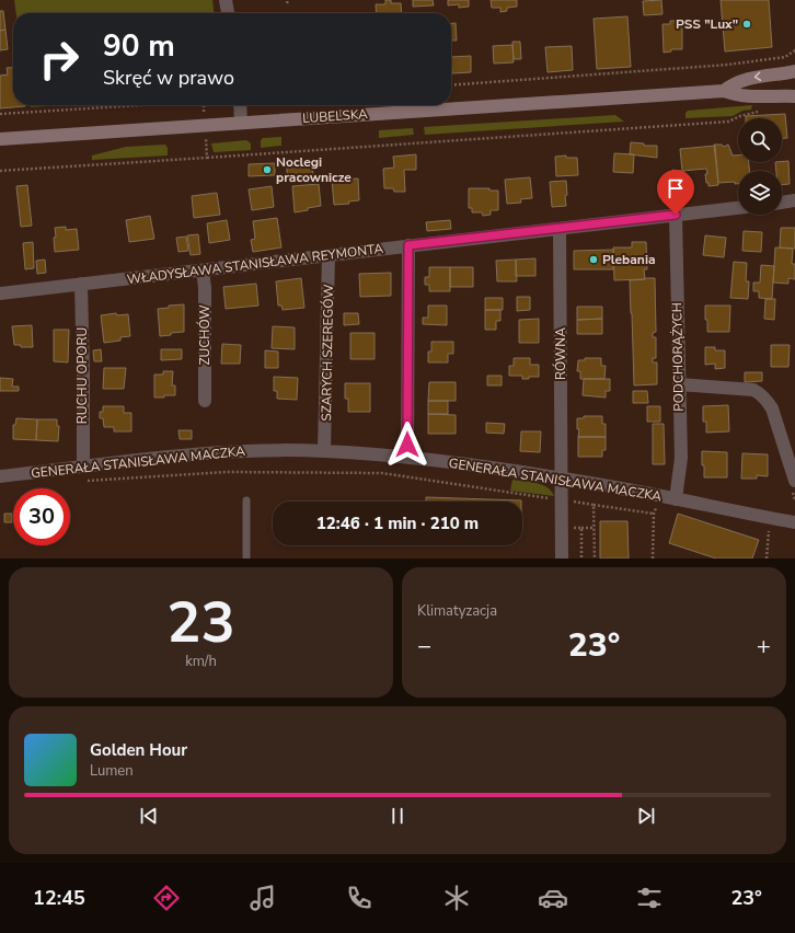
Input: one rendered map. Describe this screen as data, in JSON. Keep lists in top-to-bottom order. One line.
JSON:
{"streets":{"street":["LUBELSKA","WŁADYSŁAWA STANISŁAWA REYMONTA","ZUCHÓW","SZARYCH SZEREGÓW","RÓWNA","PODCHORĄŻYCH","RUCHU OPORU","GENERAŁA STANISŁAWA MACZKA"]},"crossings":[["WŁADYSŁAWA STANISŁAWA REYMONTA","ZUCHÓW"],["WŁADYSŁAWA STANISŁAWA REYMONTA","SZARYCH SZEREGÓW"],["WŁADYSŁAWA STANISŁAWA REYMONTA","RÓWNA"],["WŁADYSŁAWA STANISŁAWA REYMONTA","PODCHORĄŻYCH"],["WŁADYSŁAWA STANISŁAWA REYMONTA","RUCHU OPORU"],["SZARYCH SZEREGÓW","GENERAŁA STANISŁAWA MACZKA"],["RÓWNA","GENERAŁA STANISŁAWA MACZKA"],["PODCHORĄŻYCH","GENERAŁA STANISŁAWA MACZKA"],["RUCHU OPORU","GENERAŁA STANISŁAWA MACZKA"]],"places":["PSS \"Lux\"","Noclegi pracownicze","Plebania"],"page":{"turn":["90 m","Skręć w prawo"],"limit":"30","trip":"12:46 · 1 min · 210 m","tile":[["23","km/h"],"Klimatyzacja"],"heat":["−","23°","+"],"song":["Golden Hour","Lumen"],"tabs":["12:45","23°"]}}
